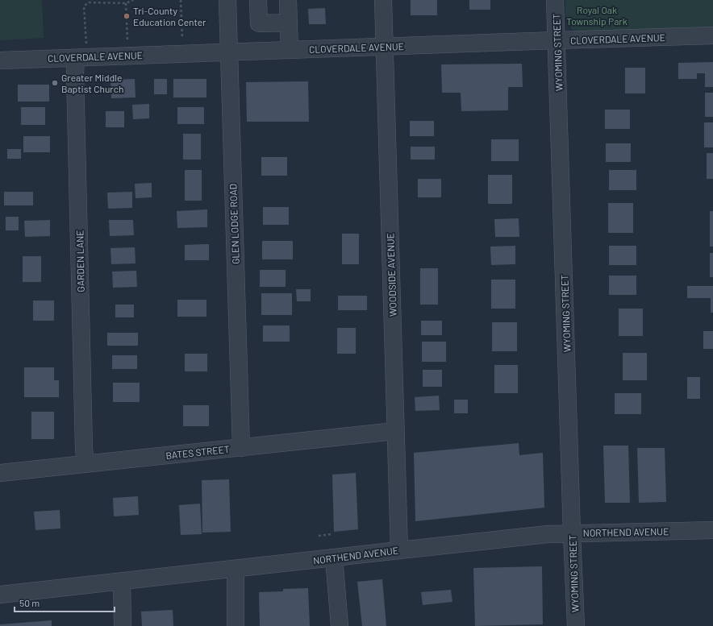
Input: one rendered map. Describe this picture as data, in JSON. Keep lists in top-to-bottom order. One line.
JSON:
{"streets":{"street":["CLOVERDALE AVENUE","WYOMING STREET","GLEN LODGE ROAD","GARDEN LANE","WOODSIDE AVENUE","BATES STREET","NORTHEND AVENUE"]},"crossings":[["CLOVERDALE AVENUE","WYOMING STREET"],["CLOVERDALE AVENUE","GLEN LODGE ROAD"],["CLOVERDALE AVENUE","GARDEN LANE"],["CLOVERDALE AVENUE","WOODSIDE AVENUE"],["WYOMING STREET","NORTHEND AVENUE"],["GLEN LODGE ROAD","BATES STREET"],["GARDEN LANE","BATES STREET"],["WOODSIDE AVENUE","BATES STREET"],["WOODSIDE AVENUE","NORTHEND AVENUE"]],"parks":["Royal Oak Township Park"],"places":["Tri-County Education Center","Greater Middle Baptist Church"],"scale_bar":"50 m"}
